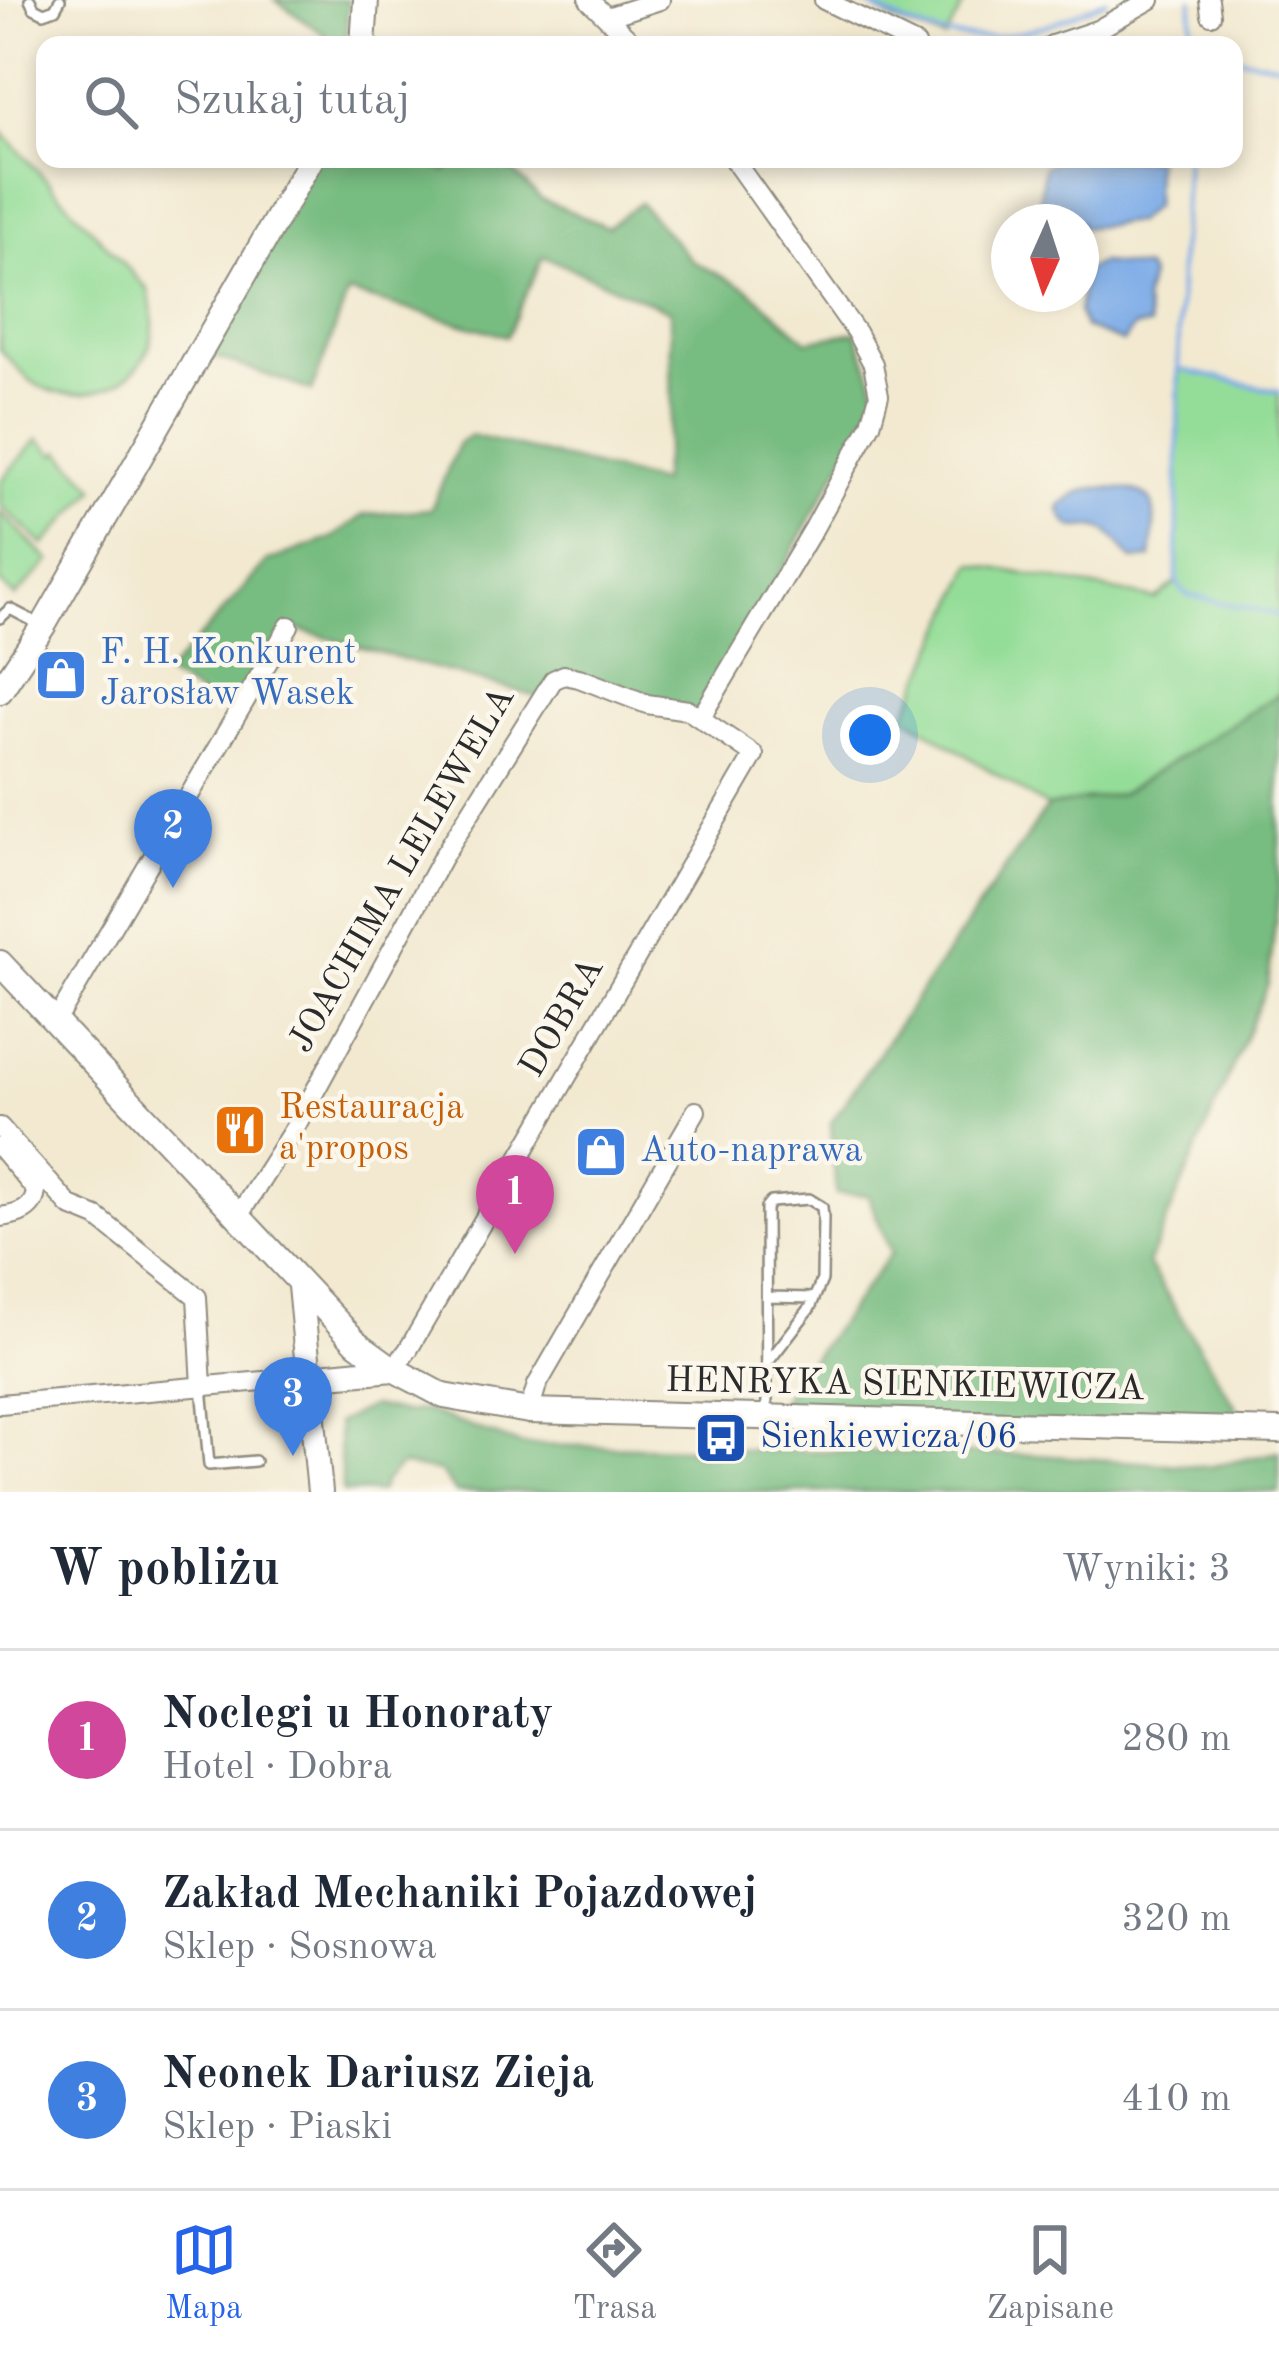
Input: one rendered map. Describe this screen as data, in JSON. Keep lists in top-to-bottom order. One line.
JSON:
{"streets":{"main road":["HENRYKA SIENKIEWICZA"],"street":["JOACHIMA LELEWELA","DOBRA"]},"crossings":[["JOACHIMA LELEWELA","DOBRA"],["JOACHIMA LELEWELA","HENRYKA SIENKIEWICZA"],["DOBRA","HENRYKA SIENKIEWICZA"]],"places":{"shop":["F. H. Konkurent Jarosław Wasek","Auto-naprawa"],"restaurant":["Restauracja a'propos"],"bus stop":["Sienkiewicza/06"]},"north":"bottom","page":{"search":"Szukaj tutaj","pins":["2","1","3"],"heading":["W pobliżu","Wyniki: 3"],"list":[{"mark":"1","name":"Noclegi u Honoraty","note":"Hotel · Dobra","value":"280 m"},{"mark":"2","name":"Zakład Mechaniki Pojazdowej","note":"Sklep · Sosnowa","value":"320 m"},{"mark":"3","name":"Neonek Dariusz Zieja","note":"Sklep · Piaski","value":"410 m"}],"nav":["Mapa","Trasa","Zapisane"]}}
